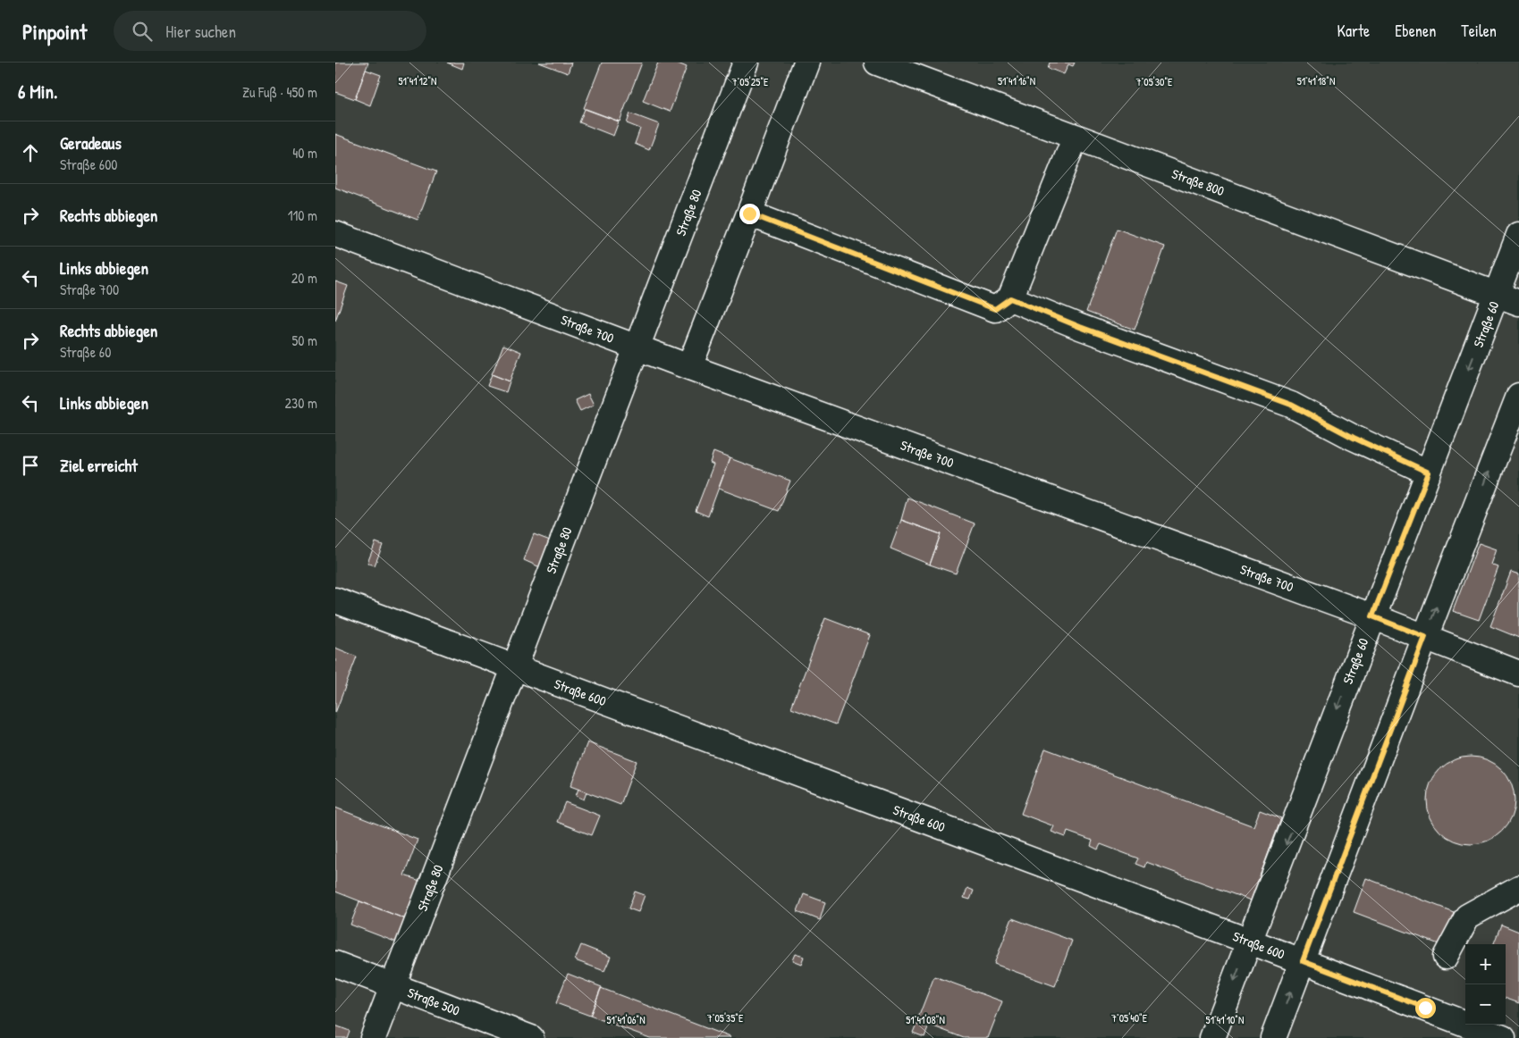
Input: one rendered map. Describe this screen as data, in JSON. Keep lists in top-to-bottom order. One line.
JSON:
{"streets":{"street":["Straße 800","Straße 80","Straße 60","Straße 700","Straße 600","Straße 500"]},"crossings":[["Straße 800","Straße 60"],["Straße 80","Straße 700"],["Straße 80","Straße 600"],["Straße 80","Straße 500"],["Straße 60","Straße 700"],["Straße 60","Straße 600"]],"page":{"header":"Pinpoint","search":"Hier suchen","nav":["Karte","Ebenen","Teilen"],"heading":["6 Min.","Zu Fuß · 450 m"],"list":[["Geradeaus","Straße 600","40 m"],["Rechts abbiegen","110 m"],["Links abbiegen","Straße 700","20 m"],["Rechts abbiegen","Straße 60","50 m"],["Links abbiegen","230 m"],"Ziel erreicht"],"map_buttons":["+","−"]},"coordinates":["51°41'12\"N","51°41'16\"N","51°41'18\"N","7°05'25\"E","7°05'30\"E","7°05'35\"E","7°05'40\"E","51°41'06\"N","51°41'08\"N","51°41'10\"N"]}
